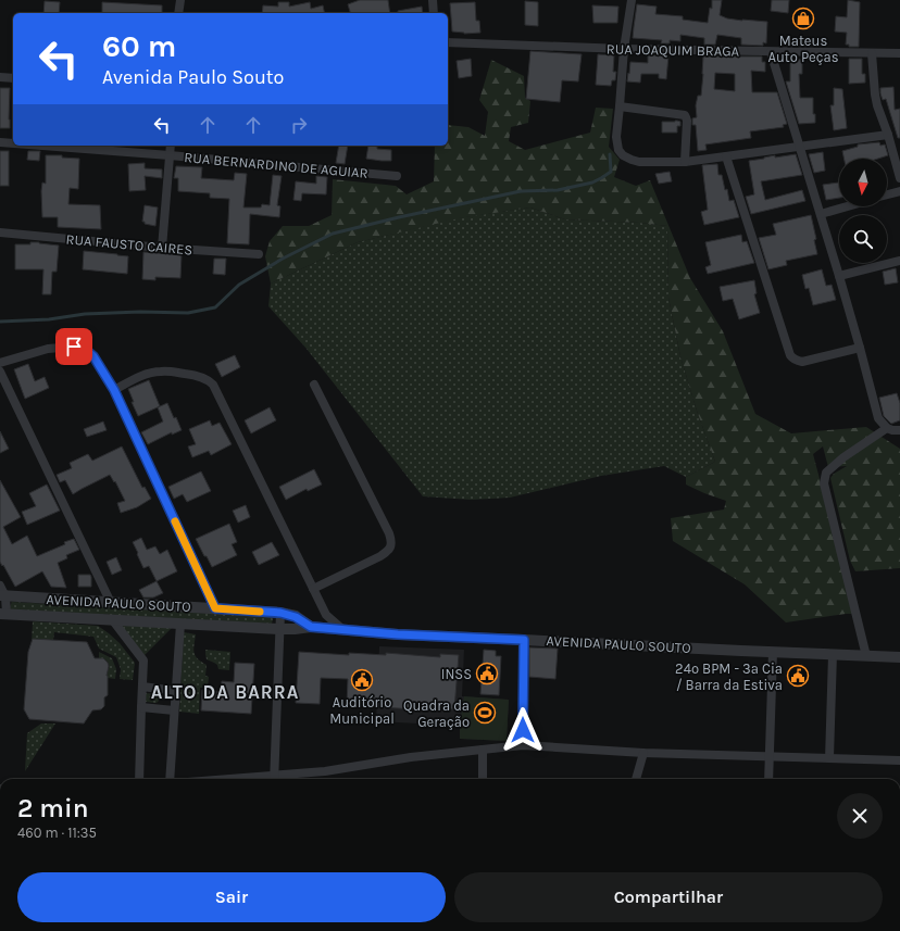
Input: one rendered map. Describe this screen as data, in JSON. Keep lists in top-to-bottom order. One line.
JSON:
{"streets":{"street":["RUA JOAQUIM BRAGA","RUA BERNARDINO DE AGUIAR","RUA FAUSTO CAIRES","AVENIDA PAULO SOUTO"]},"districts":["ALTO DA BARRA"],"places":{"shop":["Mateus Auto Peças"],"public building":["INSS","24º BPM - 3ª Cia / Barra da Estiva","Auditório Municipal"],"sports":["Quadra da Geração"]},"north":"bottom","page":{"turn":["60 m","Avenida Paulo Souto"],"heading":["2 min","460 m · 11:35"],"buttons":["Sair","Compartilhar"]}}
